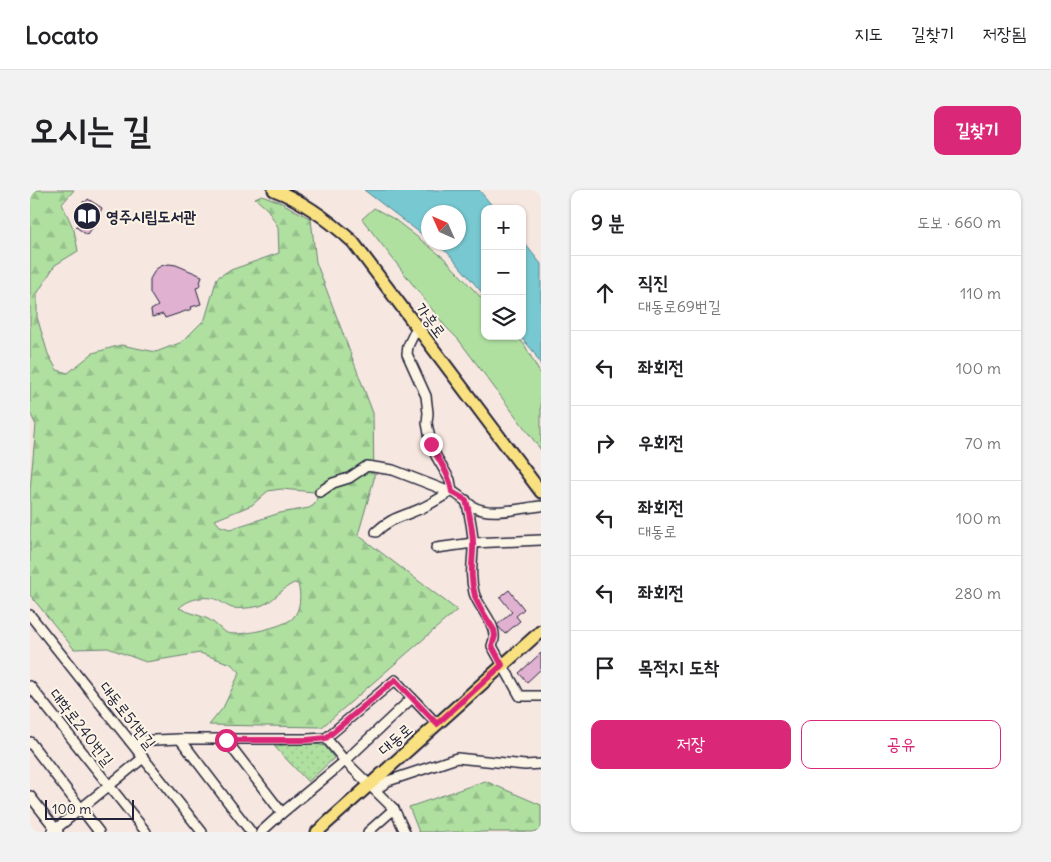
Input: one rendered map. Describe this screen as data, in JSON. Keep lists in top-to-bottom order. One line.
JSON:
{"streets":{"main road":["가흥로","대동로"],"street":["대동로51번길","대학로240번길"]},"crossings":[["대동로51번길","대학로240번길"]],"places":{"library":["영주시립도서관"]},"scale_bar":"100 m","north":"top left","page":{"header":"Locato","nav":["지도","길찾기","저장됨"],"buttons":["길찾기",["저장","공유"]],"title":"오시는 길","heading":["9 분","도보 · 660 m"],"map_buttons":["+","−"],"list":[["직진","대동로69번길","110 m"],["좌회전","100 m"],["우회전","70 m"],["좌회전","대동로","100 m"],["좌회전","280 m"],"목적지 도착"],"scale":"100 m"}}
